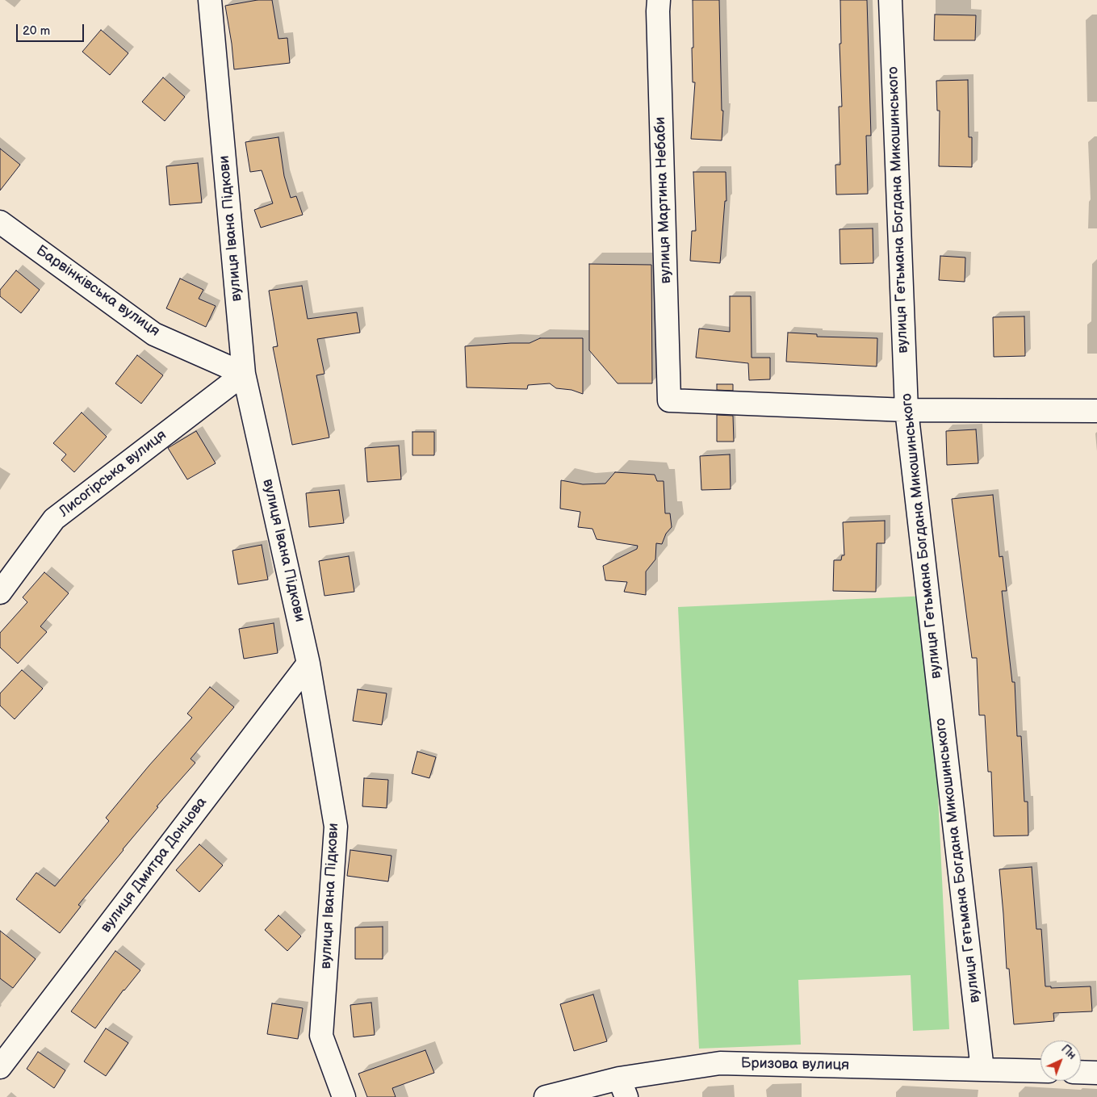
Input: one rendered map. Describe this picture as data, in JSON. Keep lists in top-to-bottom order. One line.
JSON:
{"streets":{"street":["вулиця Мартина Небаби","вулиця Гетьмана Богдана Микошинського","вулиця Івана Підкови","Барвінківська вулиця","Лисогірська вулиця","вулиця Дмитра Донцова","Бризова вулиця"]},"crossings":[["вулиця Мартина Небаби","вулиця Гетьмана Богдана Микошинського"],["вулиця Гетьмана Богдана Микошинського","Бризова вулиця"],["вулиця Івана Підкови","Барвінківська вулиця"],["вулиця Івана Підкови","Лисогірська вулиця"],["вулиця Івана Підкови","вулиця Дмитра Донцова"],["Барвінківська вулиця","Лисогірська вулиця"]],"scale_bar":"20 m","north":"top right"}
